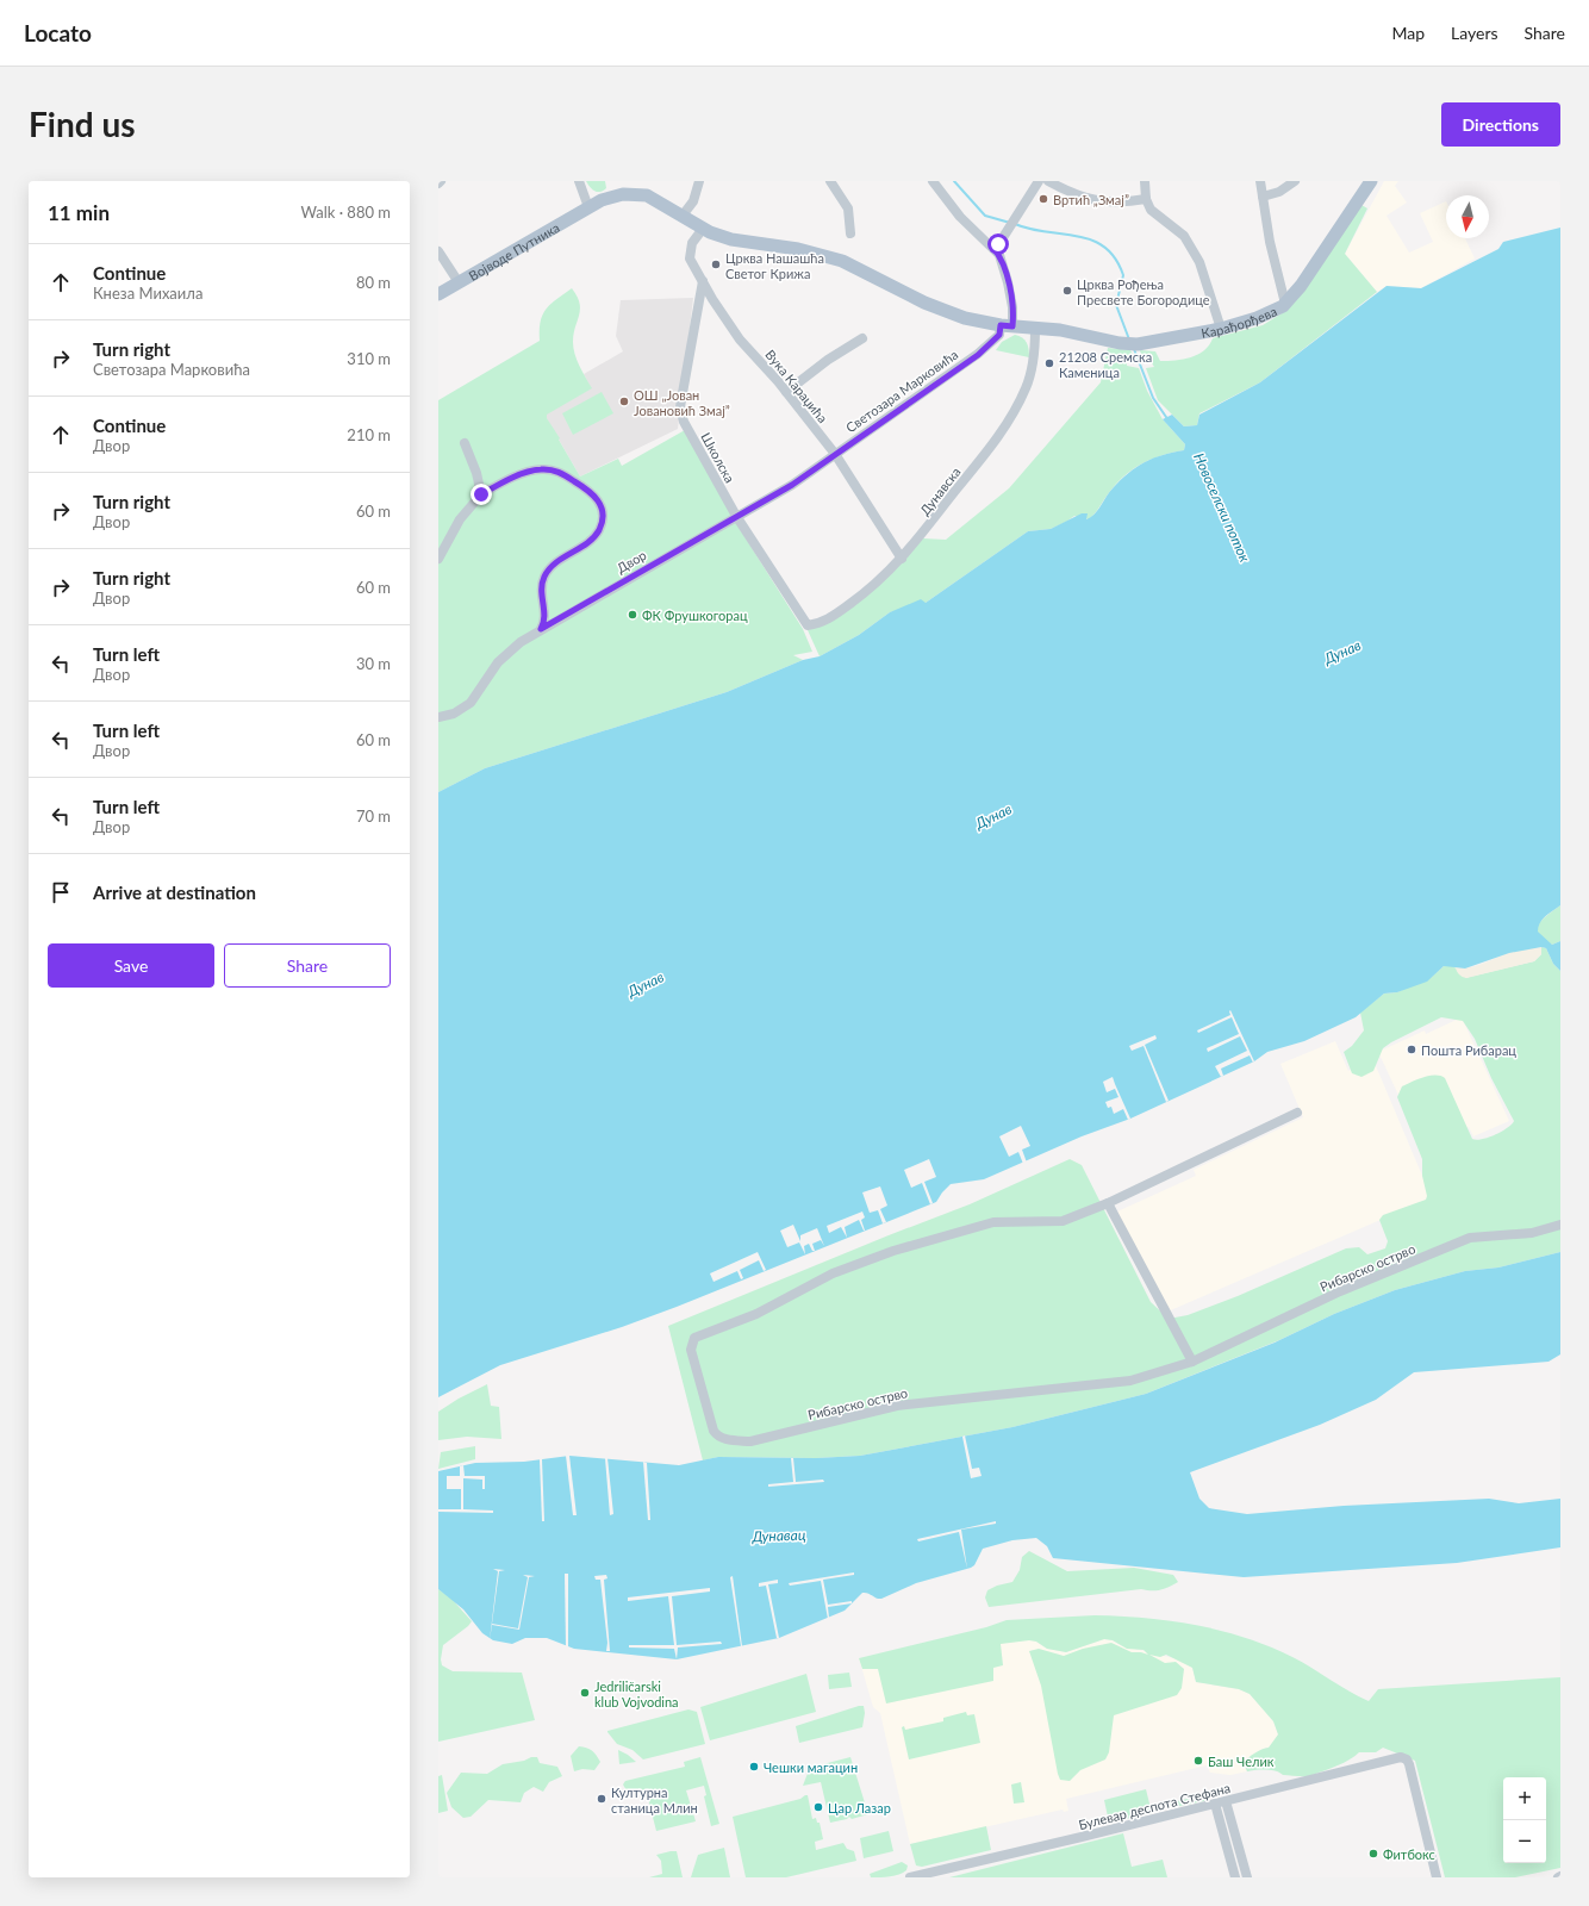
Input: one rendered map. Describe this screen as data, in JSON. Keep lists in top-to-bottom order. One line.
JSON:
{"streets":{"main road":["Војводе Путника","Карађорђева"],"street":["Вука Караџића","Светозара Марковића","Школска","Дунавска","Двор","Рибарско острво","Булевар деспота Стефана"]},"crossings":[["Војводе Путника","Вука Караџића"],["Карађорђева","Дунавска"],["Вука Караџића","Светозара Марковића"],["Вука Караџића","Школска"],["Вука Караџића","Дунавска"],["Светозара Марковића","Школска"],["Светозара Марковића","Двор"],["Школска","Дунавска"],["Школска","Двор"]],"water":["Новоселски поток","Дунав","Дунавац"],"places":["Вртић „Змај”","Црква Нашашћа Светог Крижа","Црква Рођења Пресвете Богородице","21208 Сремска Каменица","ОШ „Јован Јовановић Змај”","ФК Фрушкогорац","Пошта Рибарац","Jedriličarski klub Vojvodina","Баш Челик","Чешки магацин","Културна станица Млин","Цар Лазар","Фитбокс"],"north":"bottom","page":{"header":"Locato","nav":["Map","Layers","Share"],"buttons":["Directions",["Save","Share"]],"title":"Find us","heading":["11 min","Walk · 880 m"],"list":[["Continue","Кнеза Михаила","80 m"],["Turn right","Светозара Марковића","310 m"],["Continue","Двор","210 m"],["Turn right","Двор","60 m"],["Turn right","Двор","60 m"],["Turn left","Двор","30 m"],["Turn left","Двор","60 m"],["Turn left","Двор","70 m"],"Arrive at destination"],"map_buttons":["+","−"]}}
